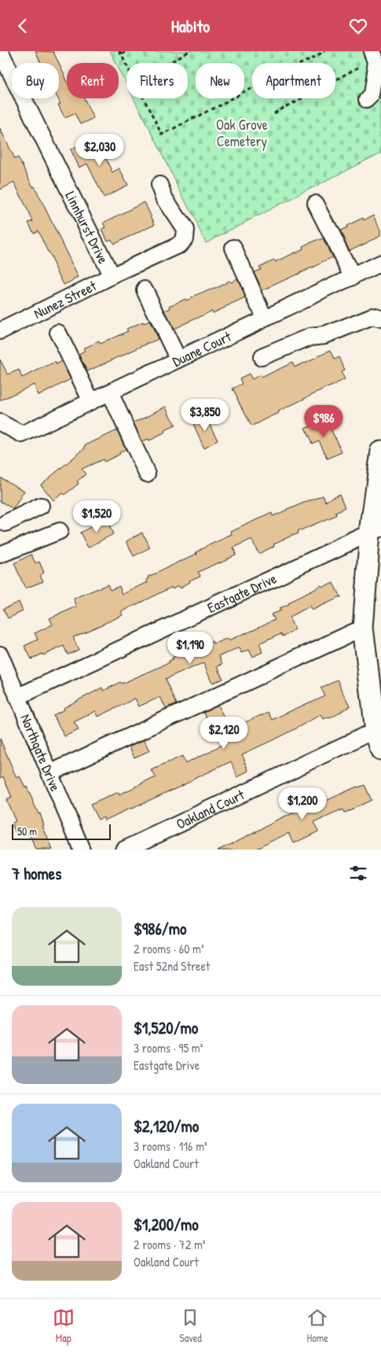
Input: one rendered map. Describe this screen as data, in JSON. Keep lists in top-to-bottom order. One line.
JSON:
{"streets":{"street":["Linnhurst Drive","Nunez Street","Duane Court","Eastgate Drive","Northgate Drive","Oakland Court"]},"crossings":[["Linnhurst Drive","Nunez Street"],["Eastgate Drive","Northgate Drive"]],"parks":["Oak Grove Cemetery"],"scale_bar":"50 m","page":{"header":"Habito","chip":["Buy","Rent","Filters","New","Apartment"],"price":["$2,030","$3,850","$986","$1,520","$1,190","$2,120","$1,200"],"scale":"50 m","heading":"7 homes","list":[{"name":"$986/mo","note":"2 rooms · 60 m² · East 52nd Street"},{"name":"$1,520/mo","note":"3 rooms · 95 m² · Eastgate Drive"},{"name":"$2,120/mo","note":"3 rooms · 116 m² · Oakland Court"},{"name":"$1,200/mo","note":"2 rooms · 72 m² · Oakland Court"}],"tabs":["Map","Saved","Home"]}}
